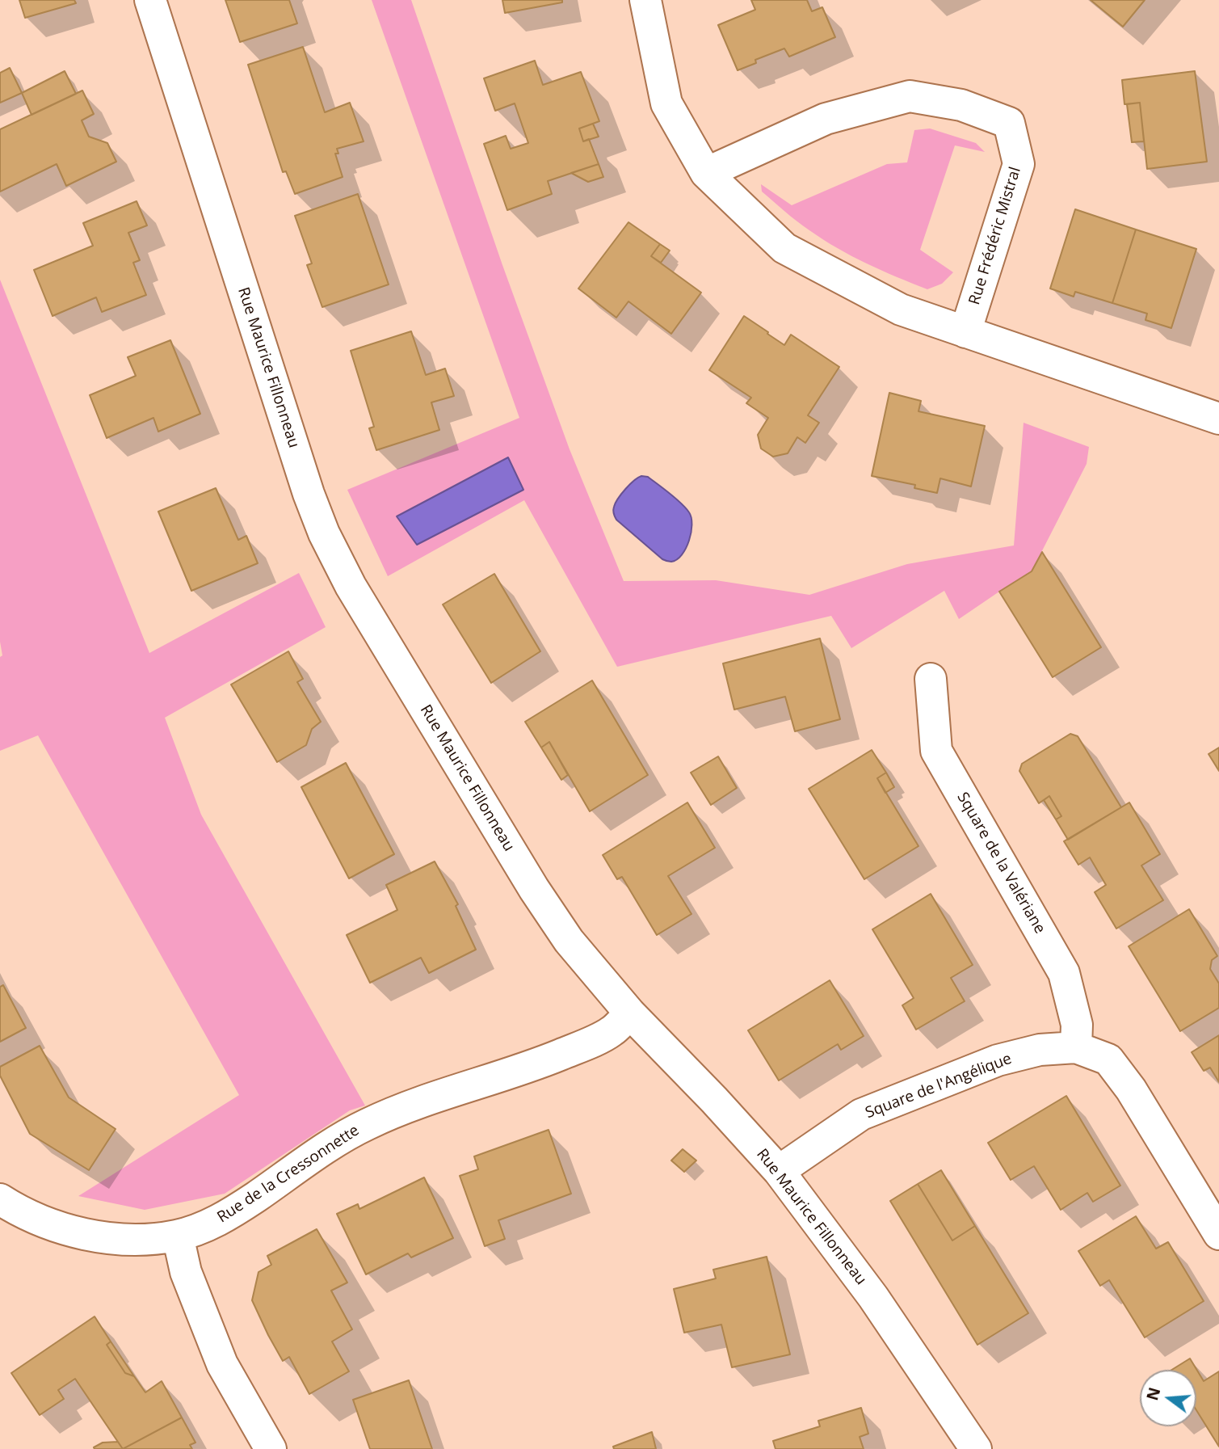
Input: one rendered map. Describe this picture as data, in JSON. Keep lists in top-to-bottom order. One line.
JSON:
{"streets":{"street":["Rue Frédéric Mistral","Rue Maurice Fillonneau","Square de la Valériane","Square de l'Angélique","Rue de la Cressonnette"]},"crossings":[["Rue Maurice Fillonneau","Square de l'Angélique"],["Rue Maurice Fillonneau","Rue de la Cressonnette"],["Square de la Valériane","Square de l'Angélique"]],"north":"left"}
